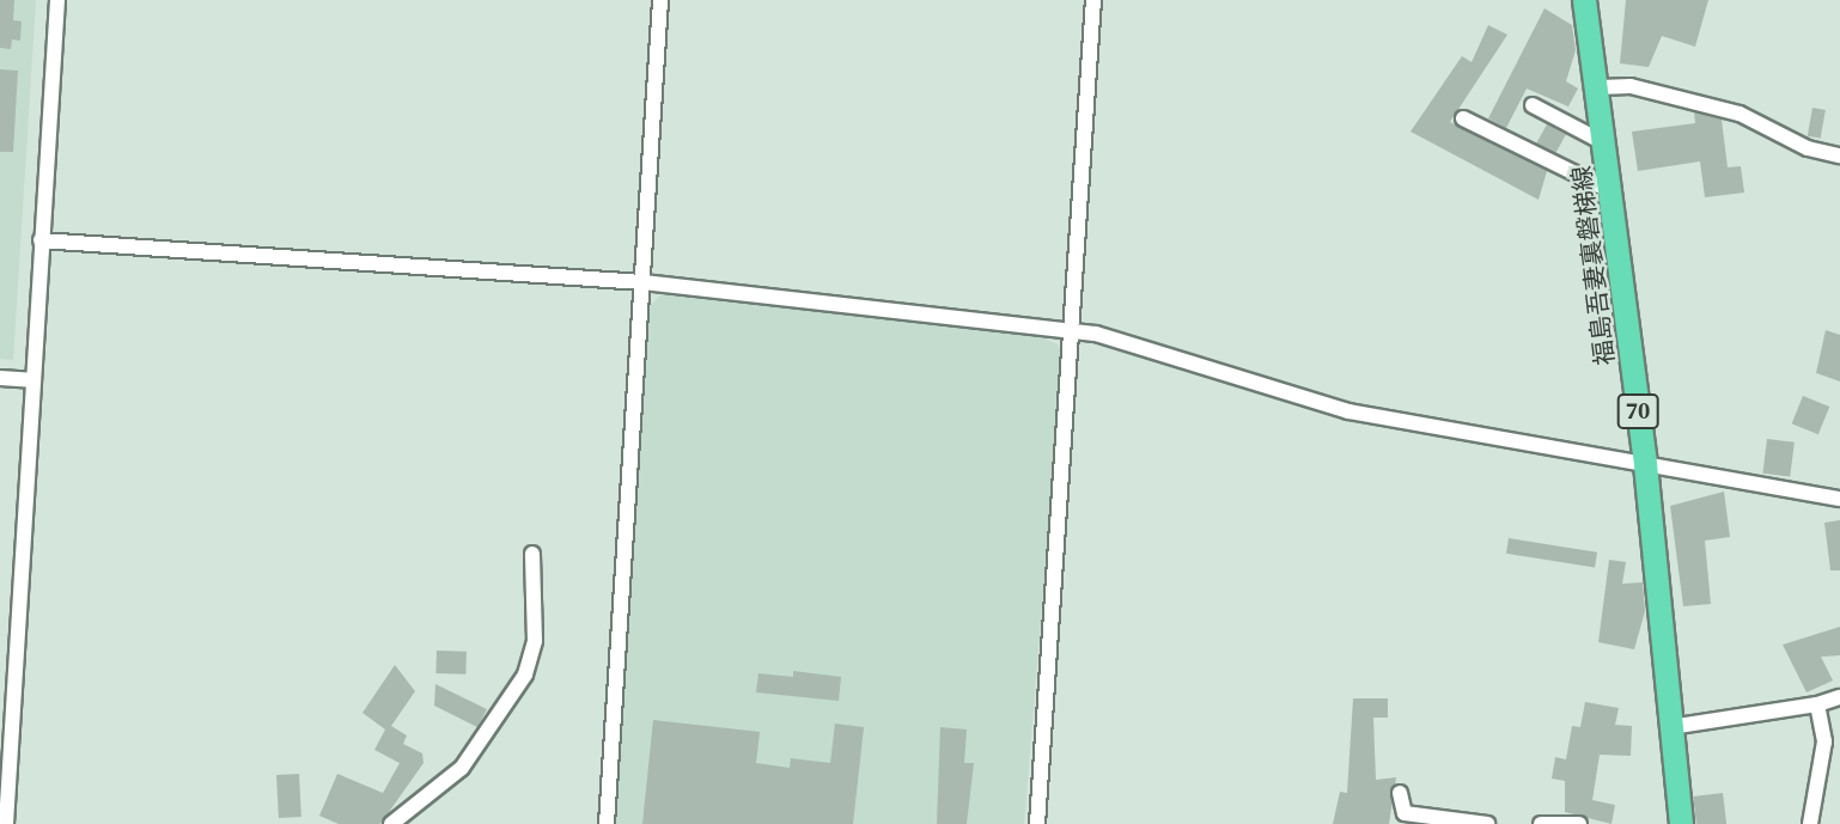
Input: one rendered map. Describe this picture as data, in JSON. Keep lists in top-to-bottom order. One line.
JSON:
{"streets":{"main road":["福島吾妻裏磐梯線","70"]}}
